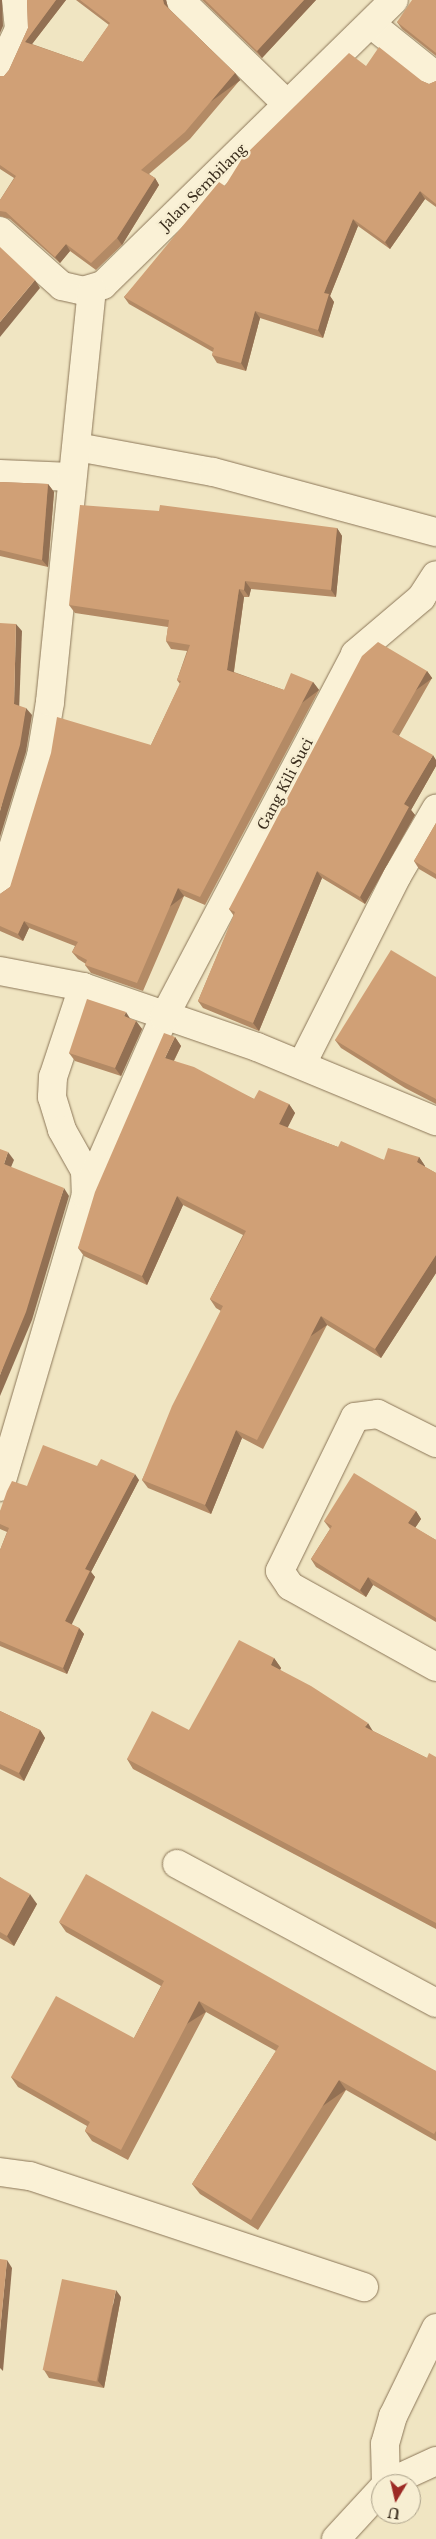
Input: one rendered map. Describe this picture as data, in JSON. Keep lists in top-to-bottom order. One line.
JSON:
{"streets":{"street":["Jalan Sembilang","Gang Kili Suci"]},"north":"bottom"}
